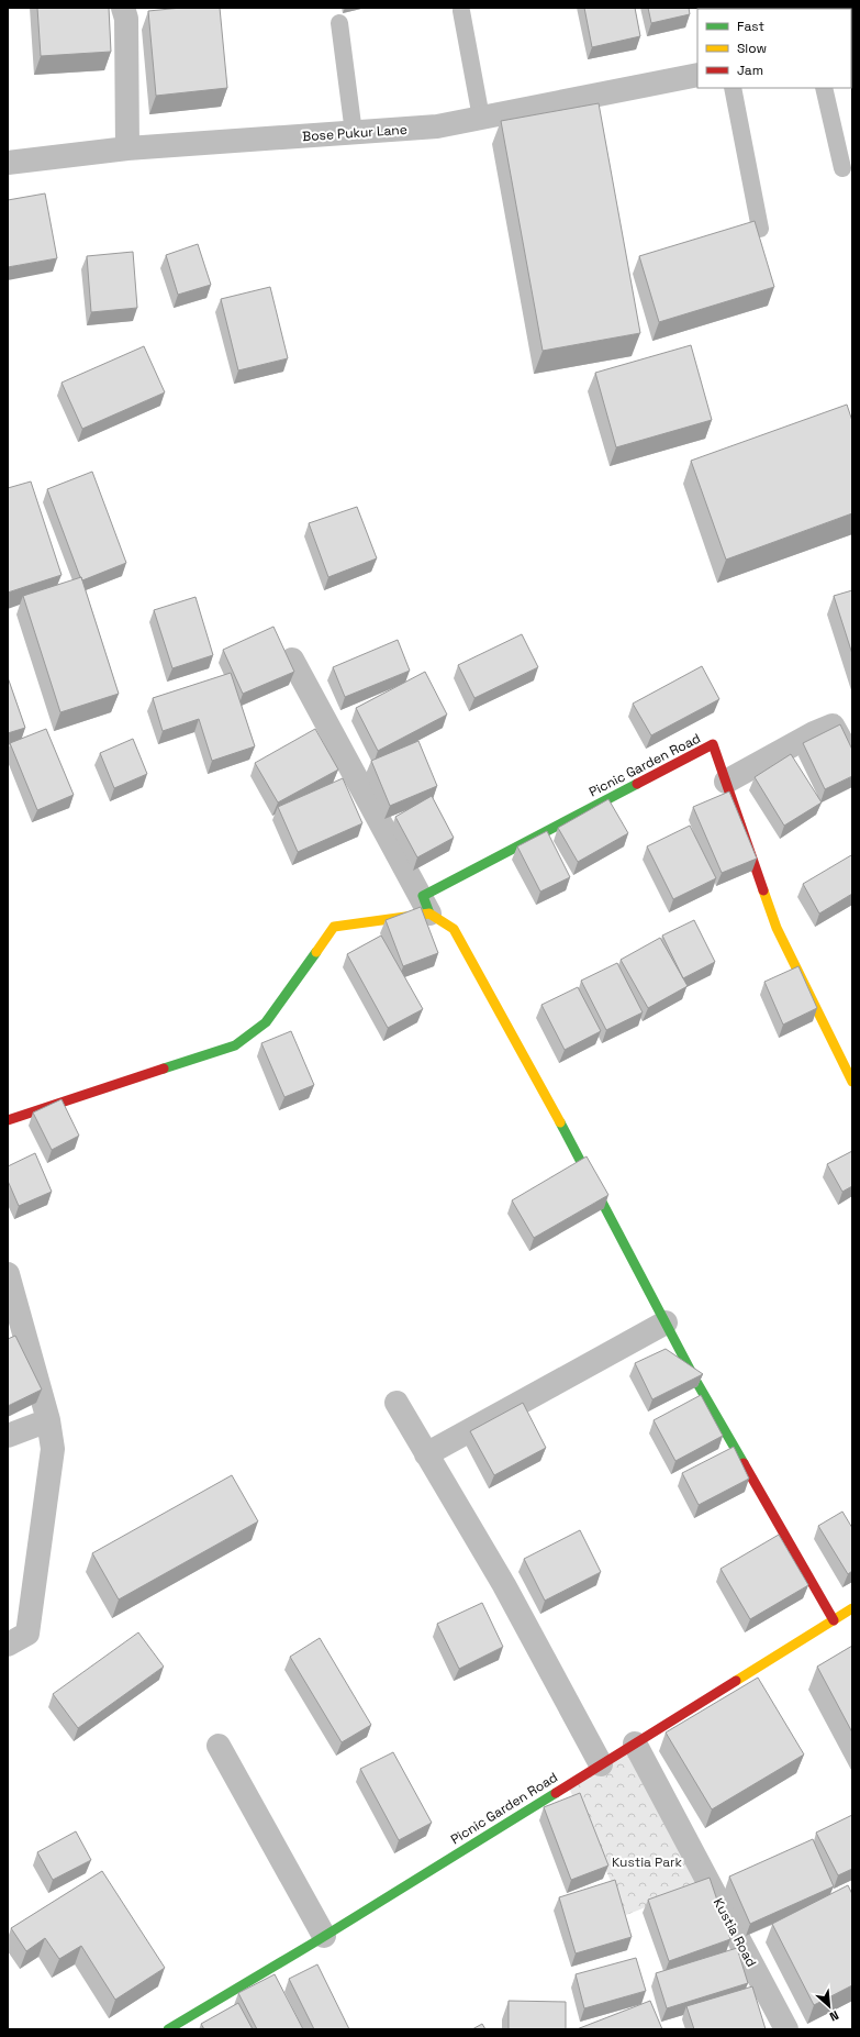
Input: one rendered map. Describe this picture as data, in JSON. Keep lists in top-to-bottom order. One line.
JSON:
{"streets":{"street":["Bose Pukur Lane","Picnic Garden Road","Kustia Road"]},"crossings":[["Picnic Garden Road","Kustia Road"]],"parks":["Kustia Park"],"legend":["Fast","Slow","Jam"],"north":"bottom right"}
